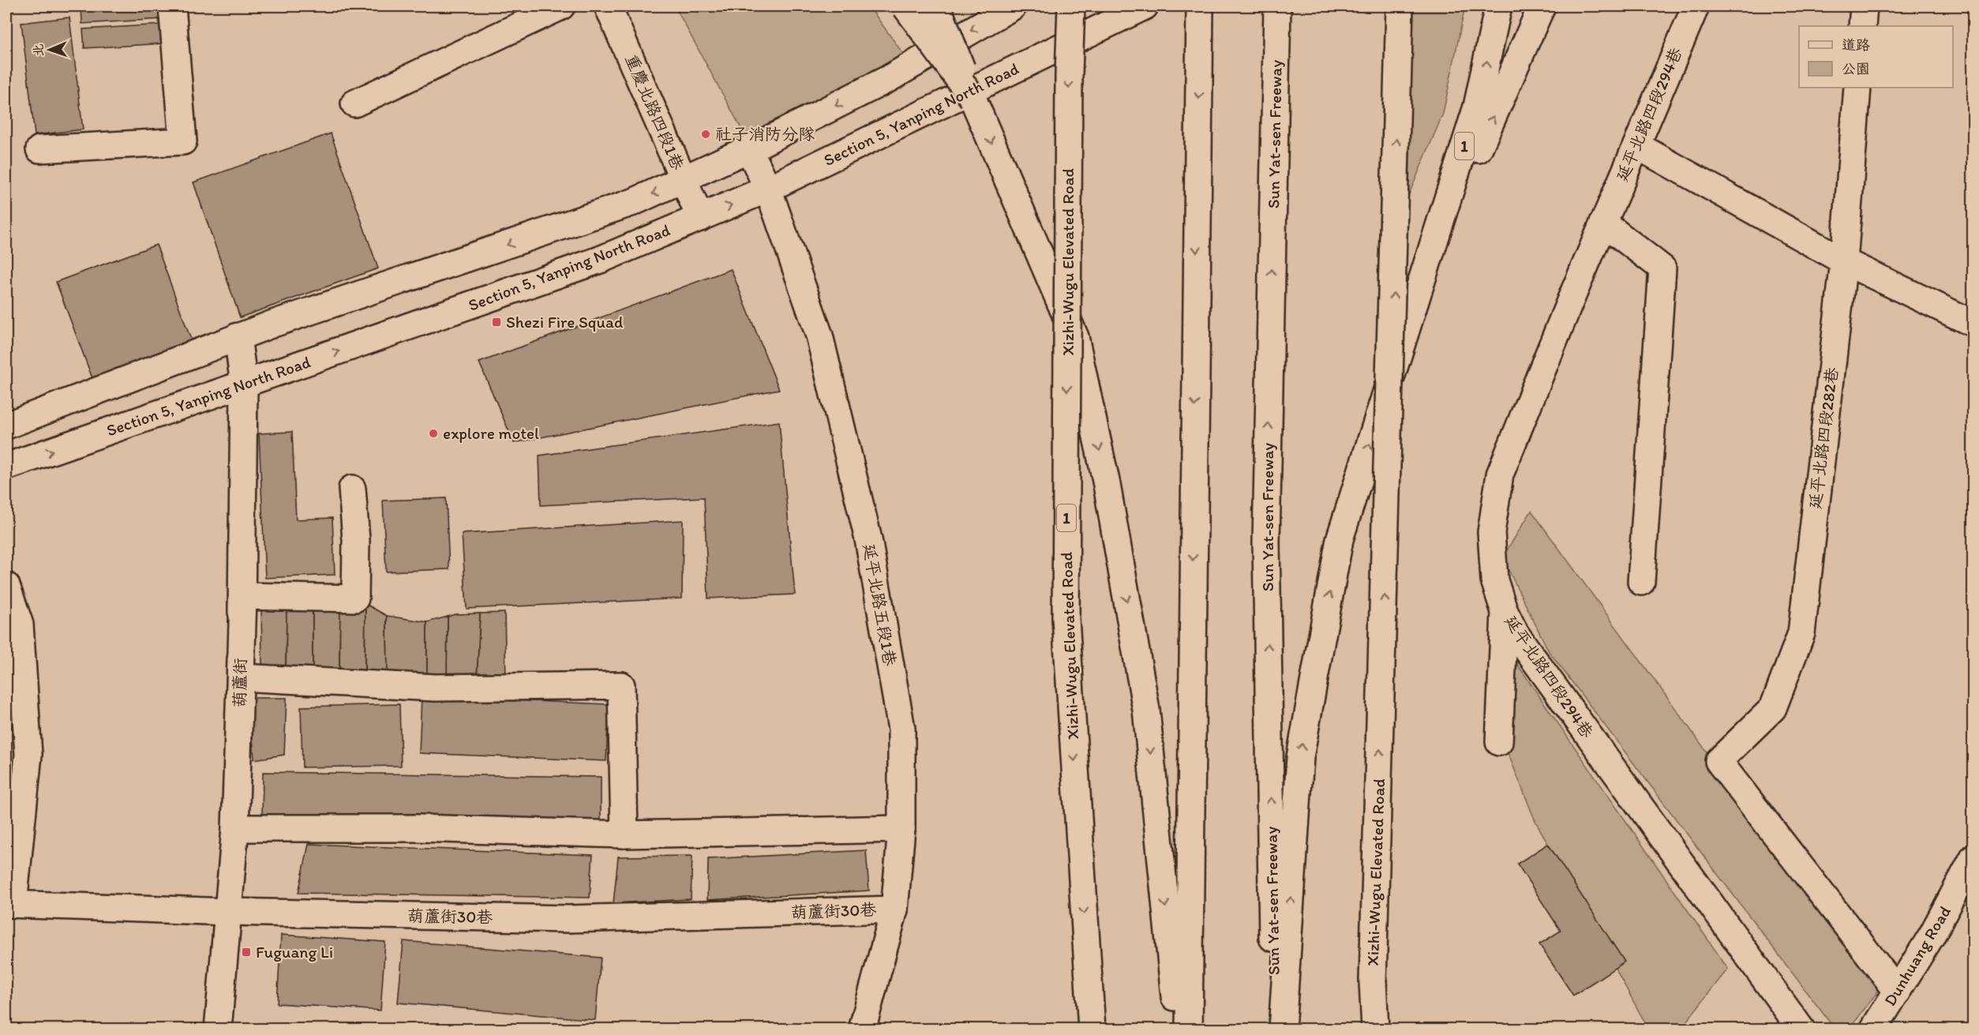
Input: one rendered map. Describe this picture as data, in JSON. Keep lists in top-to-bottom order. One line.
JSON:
{"streets":{"main road":["重慶北路四段1巷","Section 5, Yanping North Road","延平北路四段294巷","Sun Yat-sen Freeway","1","Xizhi-Wugu Elevated Road","延平北路四段282巷","延平北路五段1巷","葫蘆街","葫蘆街30巷","Dunhuang Road"]},"crossings":[["重慶北路四段1巷","Section 5, Yanping North Road"],["Section 5, Yanping North Road","延平北路五段1巷"],["Section 5, Yanping North Road","葫蘆街"],["延平北路四段282巷","Dunhuang Road"],["延平北路五段1巷","葫蘆街30巷"],["葫蘆街","葫蘆街30巷"]],"places":{"other":["社子消防分隊","explore motel"],"transit":["Shezi Fire Squad","Fuguang Li"]},"legend":["道路","公園"],"north":"left"}
